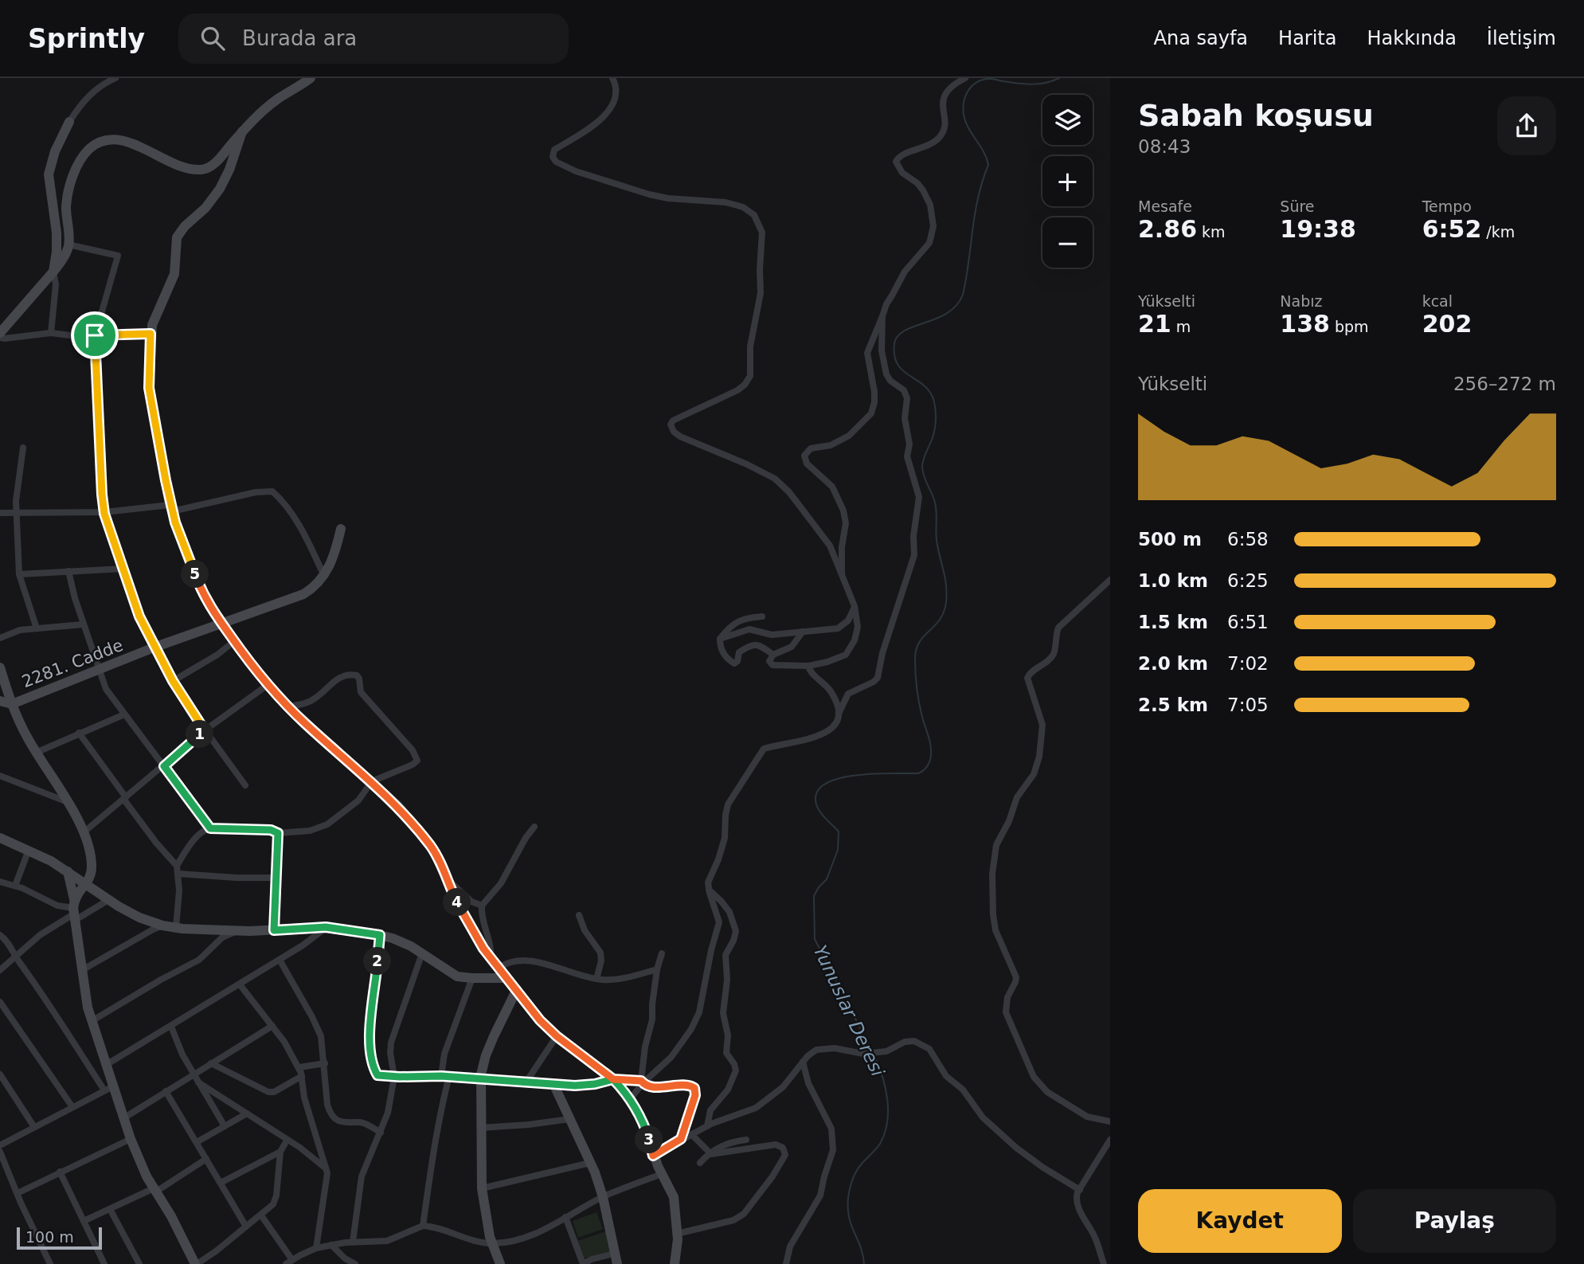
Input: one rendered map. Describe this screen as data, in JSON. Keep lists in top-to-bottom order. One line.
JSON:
{"streets":{"street":["2281. Cadde"]},"water":["Yunuslar Deresi"],"scale_bar":"100 m","page":{"header":"Sprintly","search":"Burada ara","nav":["Ana sayfa","Harita","Hakkında","İletişim"],"heading":["Sabah koşusu","08:43"],"map_buttons":["+","−"],"stats":[["Mesafe","2.86 km"],["Süre","19:38"],["Tempo","6:52 /km"],["Yükselti","21 m"],["Nabız","138 bpm"],["kcal","202"]],"chart":["Yükselti","256–272 m"],"list":[{"name":"500 m","note":"6:58"},{"name":"1.0 km","note":"6:25"},{"name":"1.5 km","note":"6:51"},{"name":"2.0 km","note":"7:02"},{"name":"2.5 km","note":"7:05"}],"pins":["5","1","4","2","3"],"buttons":["Kaydet","Paylaş"],"scale":"100 m"}}
